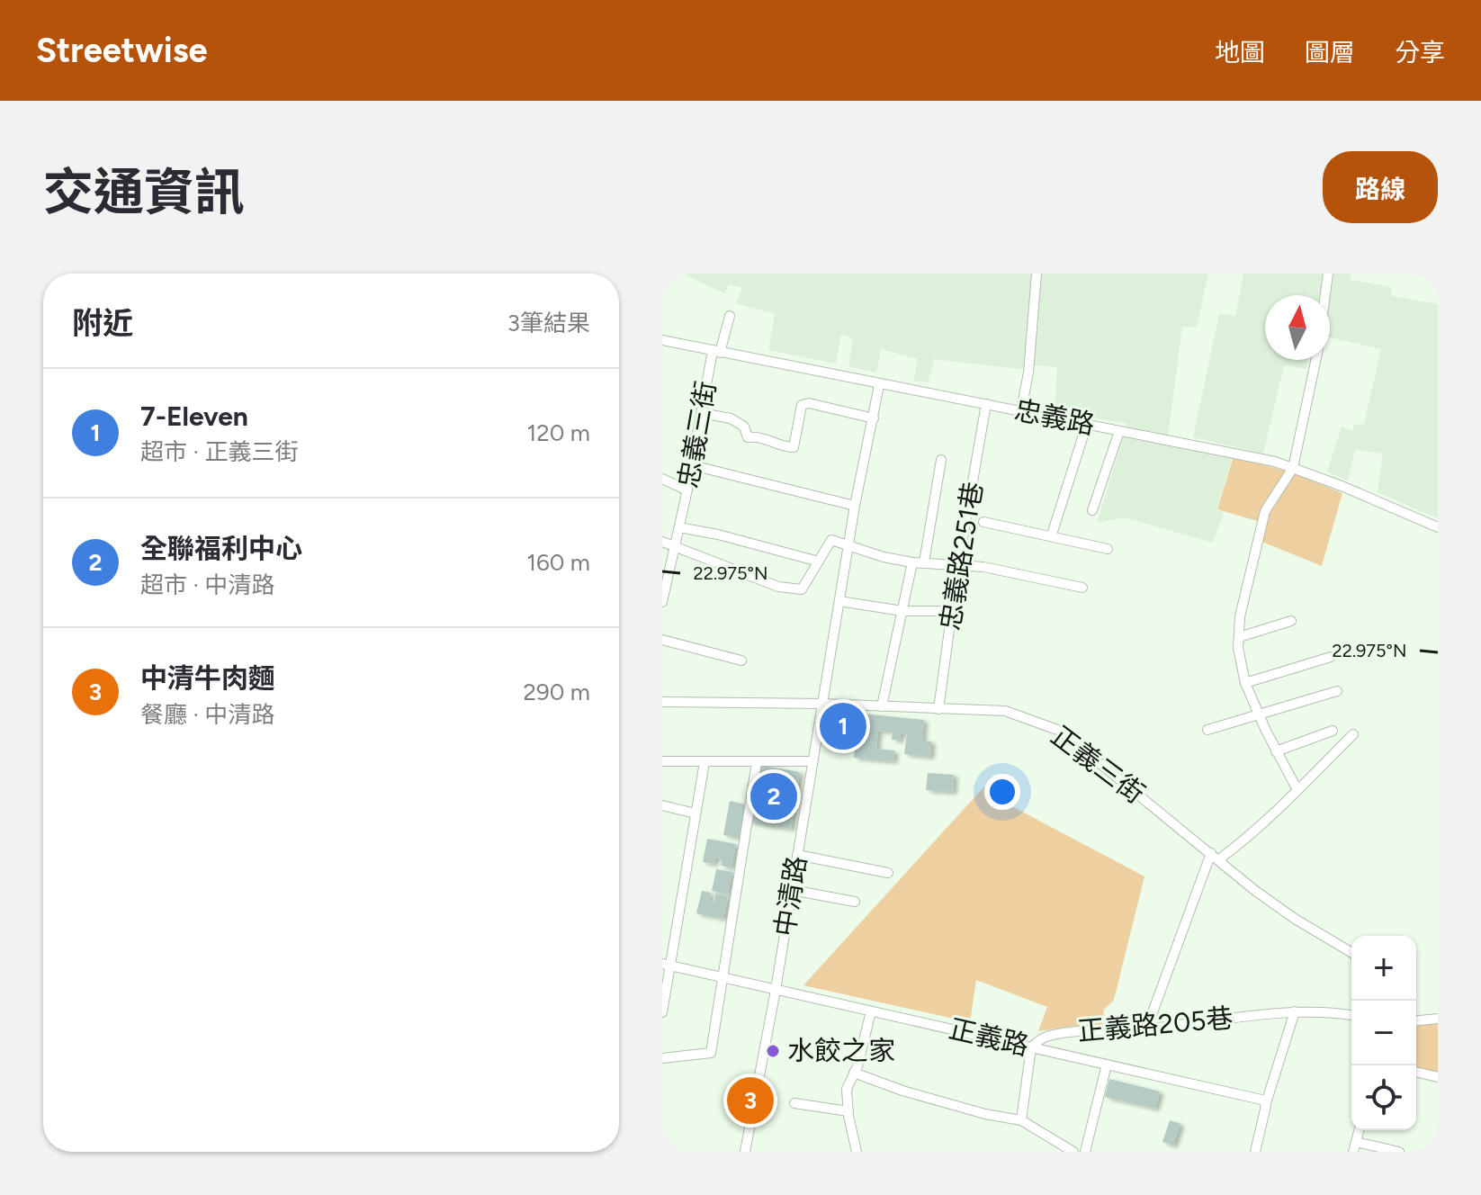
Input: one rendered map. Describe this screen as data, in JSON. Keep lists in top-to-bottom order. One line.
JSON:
{"streets":{"street":["忠義路","忠義三街","忠義路251巷","正義三街","中清路","正義路205巷","正義路"]},"crossings":[["忠義路","忠義三街"],["忠義路","忠義路251巷"],["忠義路","中清路"],["忠義路251巷","正義三街"],["正義三街","中清路"],["中清路","正義路"],["正義路205巷","正義路"]],"places":["水餃之家"],"north":"top","page":{"header":"Streetwise","nav":["地圖","圖層","分享"],"title":"交通資訊","buttons":"路線","heading":["附近","3筆結果"],"list":[{"mark":"1","name":"7-Eleven","note":"超市 · 正義三街","value":"120 m"},{"mark":"2","name":"全聯福利中心","note":"超市 · 中清路","value":"160 m"},{"mark":"3","name":"中清牛肉麵","note":"餐廳 · 中清路","value":"290 m"}],"pins":["1","2","3"],"map_buttons":["+","−"]},"coordinates":["22.975°N"]}
